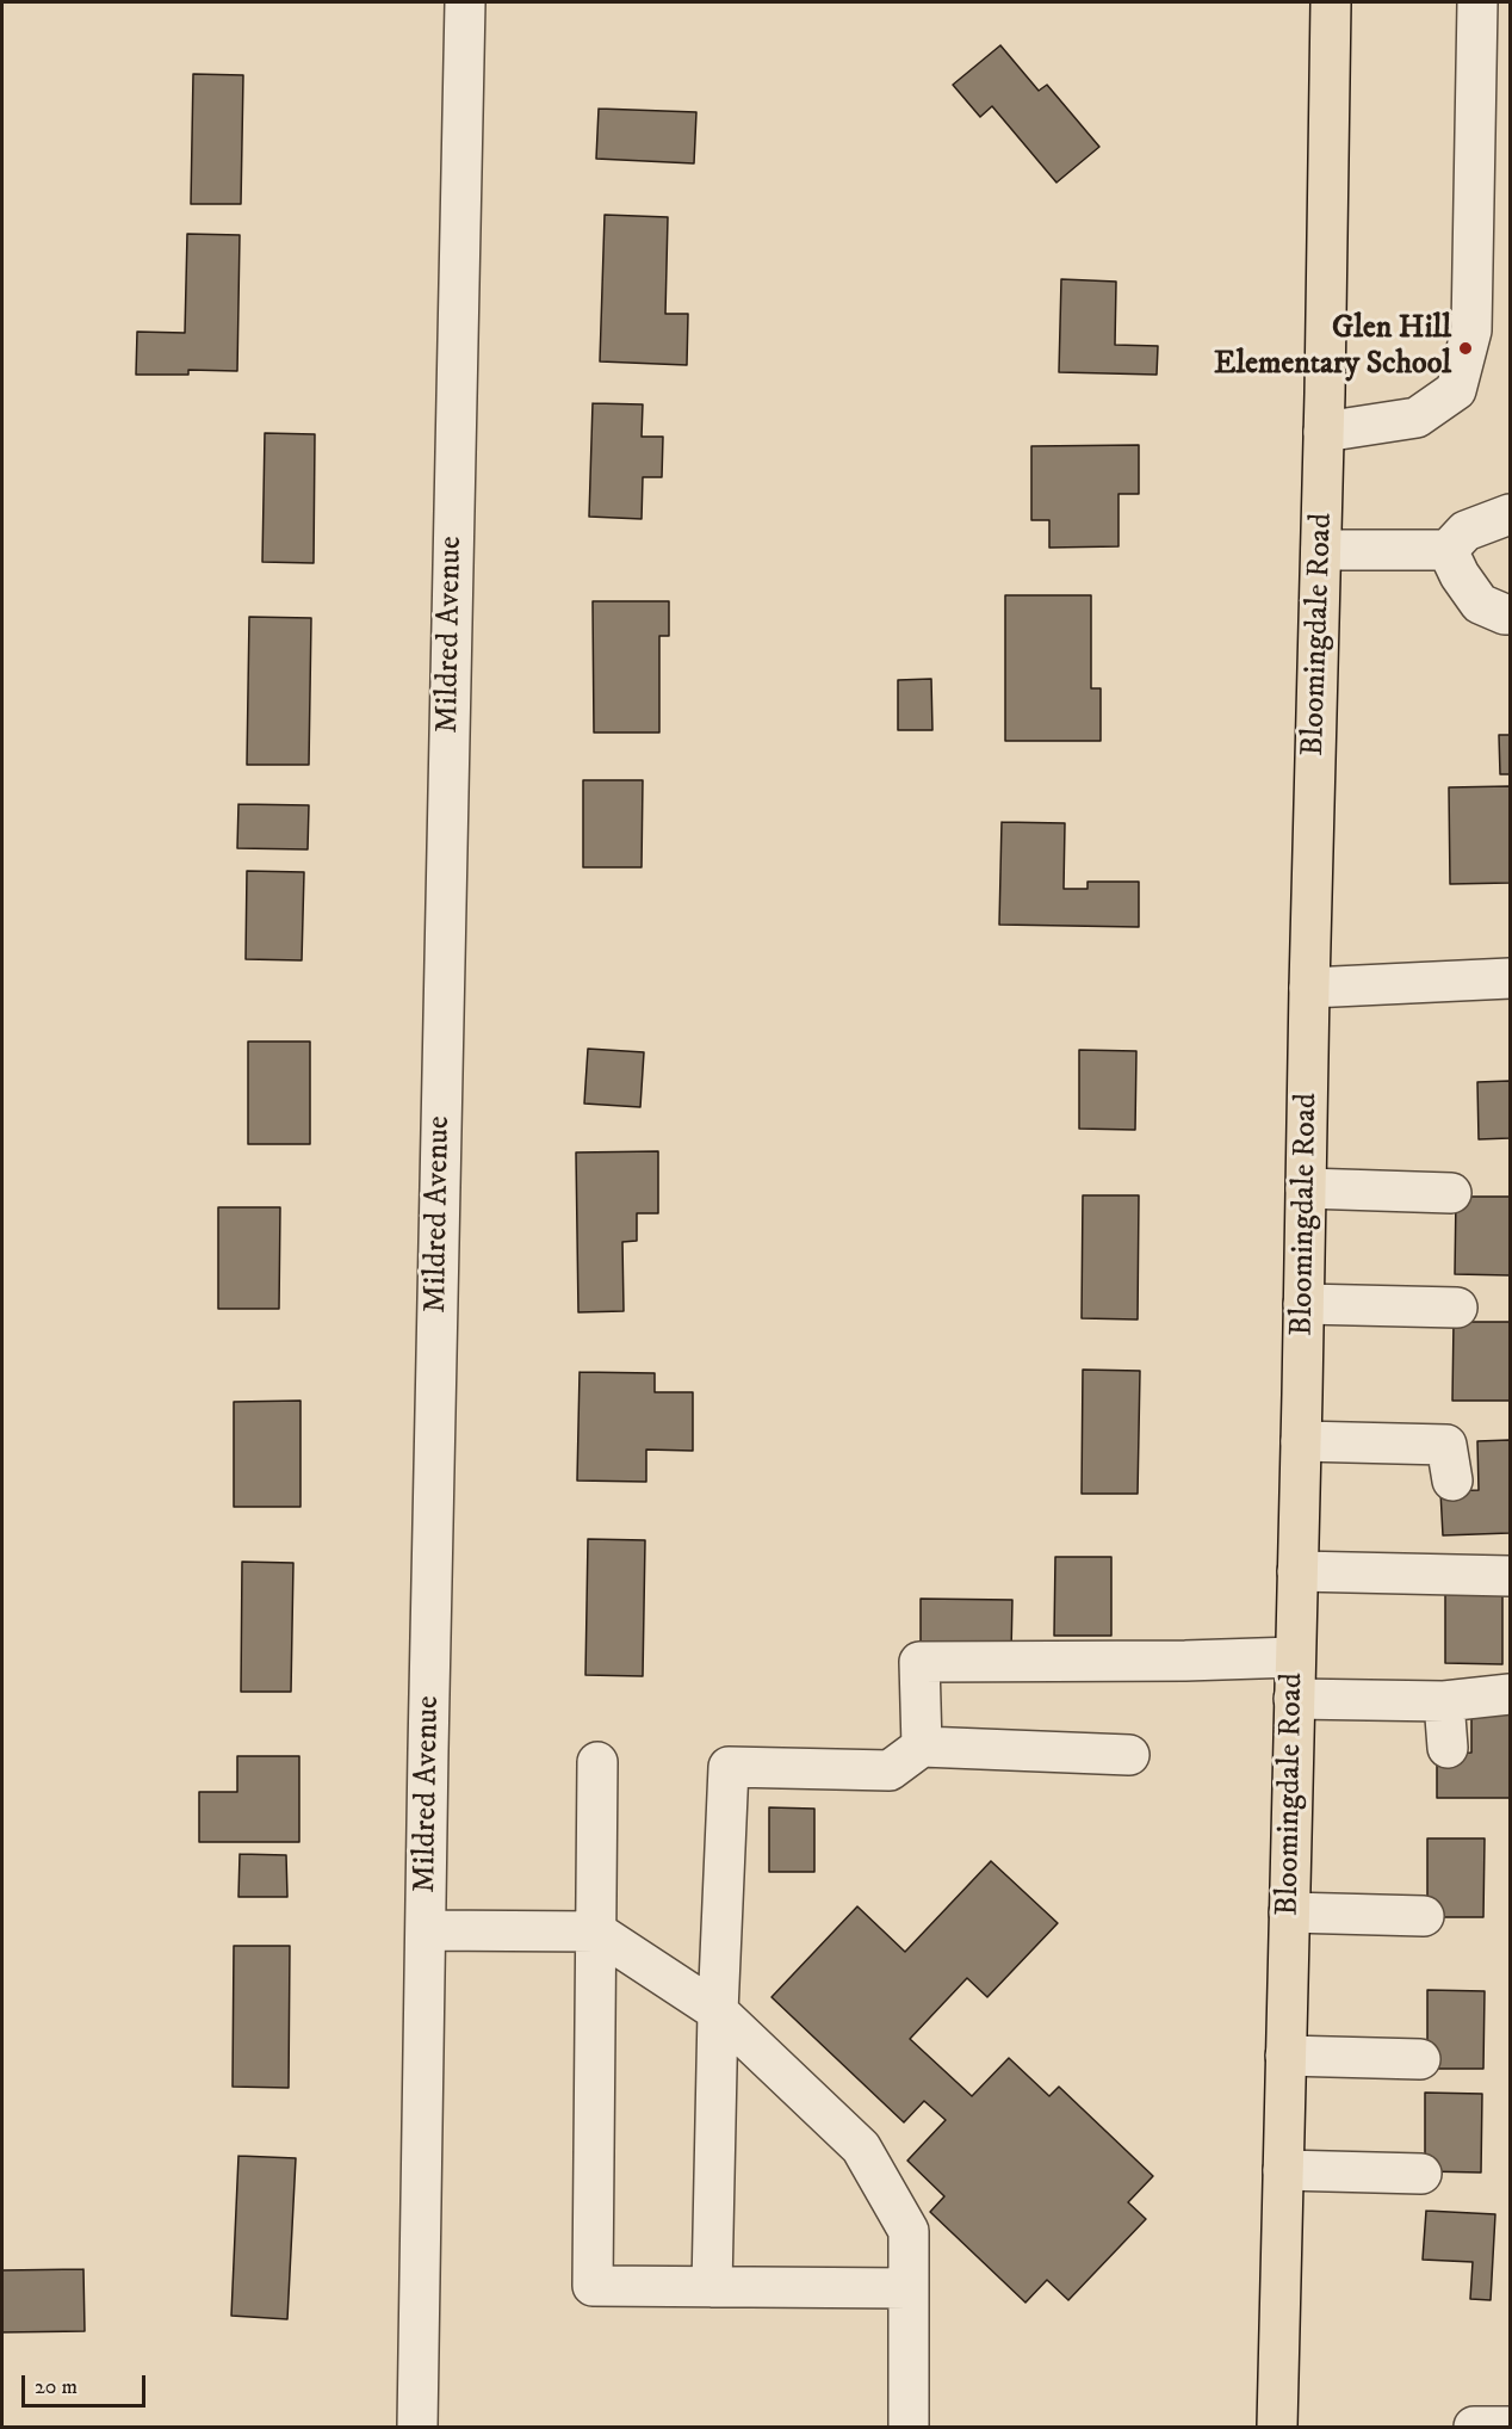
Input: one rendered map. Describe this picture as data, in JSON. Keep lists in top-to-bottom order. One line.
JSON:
{"streets":{"main road":["Bloomingdale Road"],"street":["Mildred Avenue"]},"places":["Glen Hill Elementary School"],"scale_bar":"20 m"}
